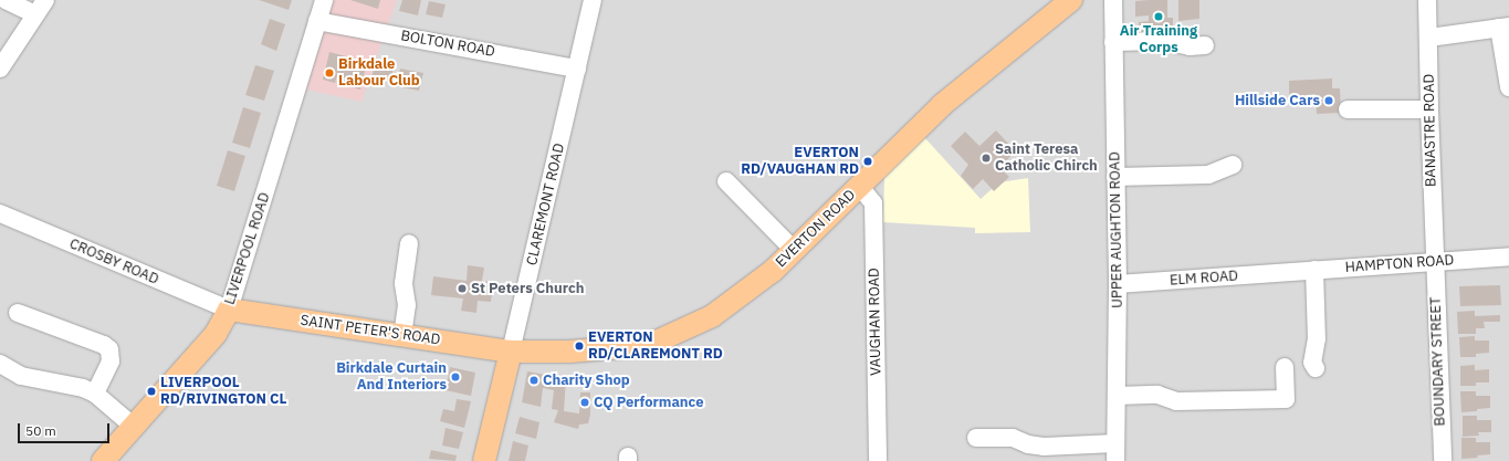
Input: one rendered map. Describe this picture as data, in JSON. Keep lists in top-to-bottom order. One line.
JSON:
{"streets":{"main road":["CLAREMONT ROAD","EVERTON ROAD","LIVERPOOL ROAD","SAINT PETER'S ROAD"],"street":["BOLTON ROAD","BANASTRE ROAD","UPPER AUGHTON ROAD","CROSBY ROAD","HAMPTON ROAD","ELM ROAD","VAUGHAN ROAD","BOUNDARY STREET"]},"crossings":[["BOLTON ROAD","CLAREMONT ROAD"],["BOLTON ROAD","LIVERPOOL ROAD"],["BANASTRE ROAD","HAMPTON ROAD"],["BANASTRE ROAD","BOUNDARY STREET"],["CLAREMONT ROAD","EVERTON ROAD"],["CLAREMONT ROAD","SAINT PETER'S ROAD"],["EVERTON ROAD","VAUGHAN ROAD"],["EVERTON ROAD","SAINT PETER'S ROAD"],["UPPER AUGHTON ROAD","ELM ROAD"],["LIVERPOOL ROAD","CROSBY ROAD"],["LIVERPOOL ROAD","SAINT PETER'S ROAD"],["CROSBY ROAD","SAINT PETER'S ROAD"],["HAMPTON ROAD","ELM ROAD"],["HAMPTON ROAD","BOUNDARY STREET"]],"places":["Air Training Corps","Birkdale Labour Club","Hillside Cars","Saint Teresa Catholic Chirch","EVERTON RD/VAUGHAN RD","St Peters Church","EVERTON RD/CLAREMONT RD","Birkdale Curtain And Interiors","Charity Shop","LIVERPOOL RD/RIVINGTON CL","CQ Performance"],"scale_bar":"50 m"}
